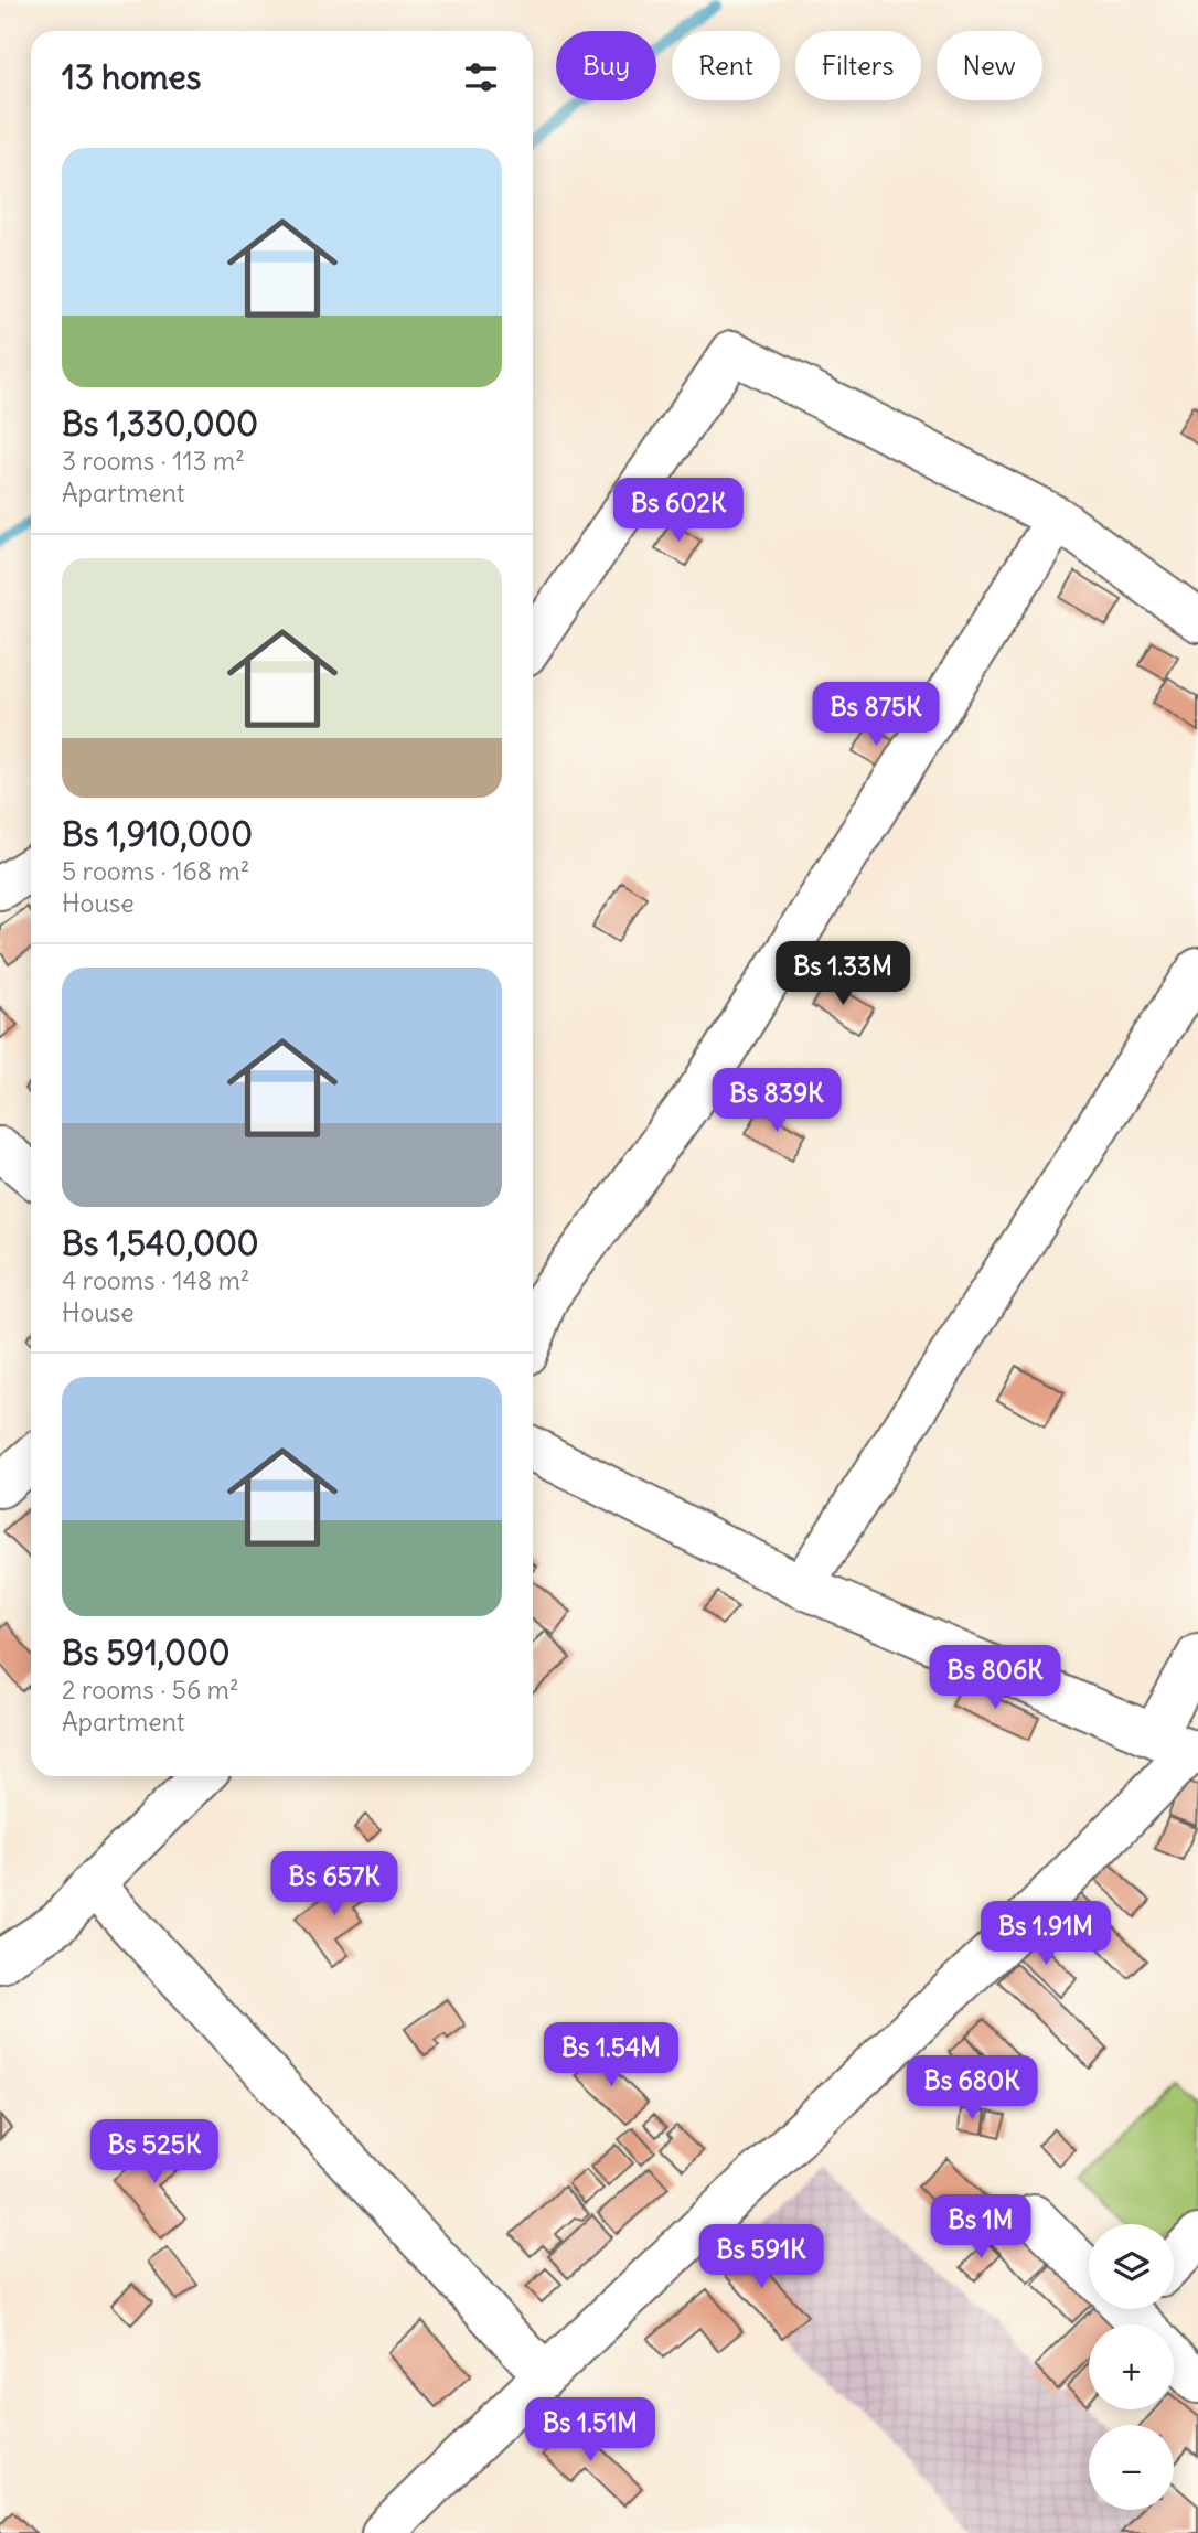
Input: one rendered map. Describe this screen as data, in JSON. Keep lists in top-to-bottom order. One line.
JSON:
{"page":{"chip":["Buy","Rent","Filters","New"],"heading":"13 homes","list":[{"name":"Bs 1,330,000","note":"3 rooms · 113 m² · Apartment"},{"name":"Bs 1,910,000","note":"5 rooms · 168 m² · House"},{"name":"Bs 1,540,000","note":"4 rooms · 148 m² · House"},{"name":"Bs 591,000","note":"2 rooms · 56 m² · Apartment"}],"price":["Bs 602K","Bs 875K","Bs 1.33M","Bs 839K","Bs 806K","Bs 657K","Bs 1.91M","Bs 1.54M","Bs 680K","Bs 525K","Bs 1M","Bs 591K","Bs 1.51M"],"map_buttons":["+","−"]}}
